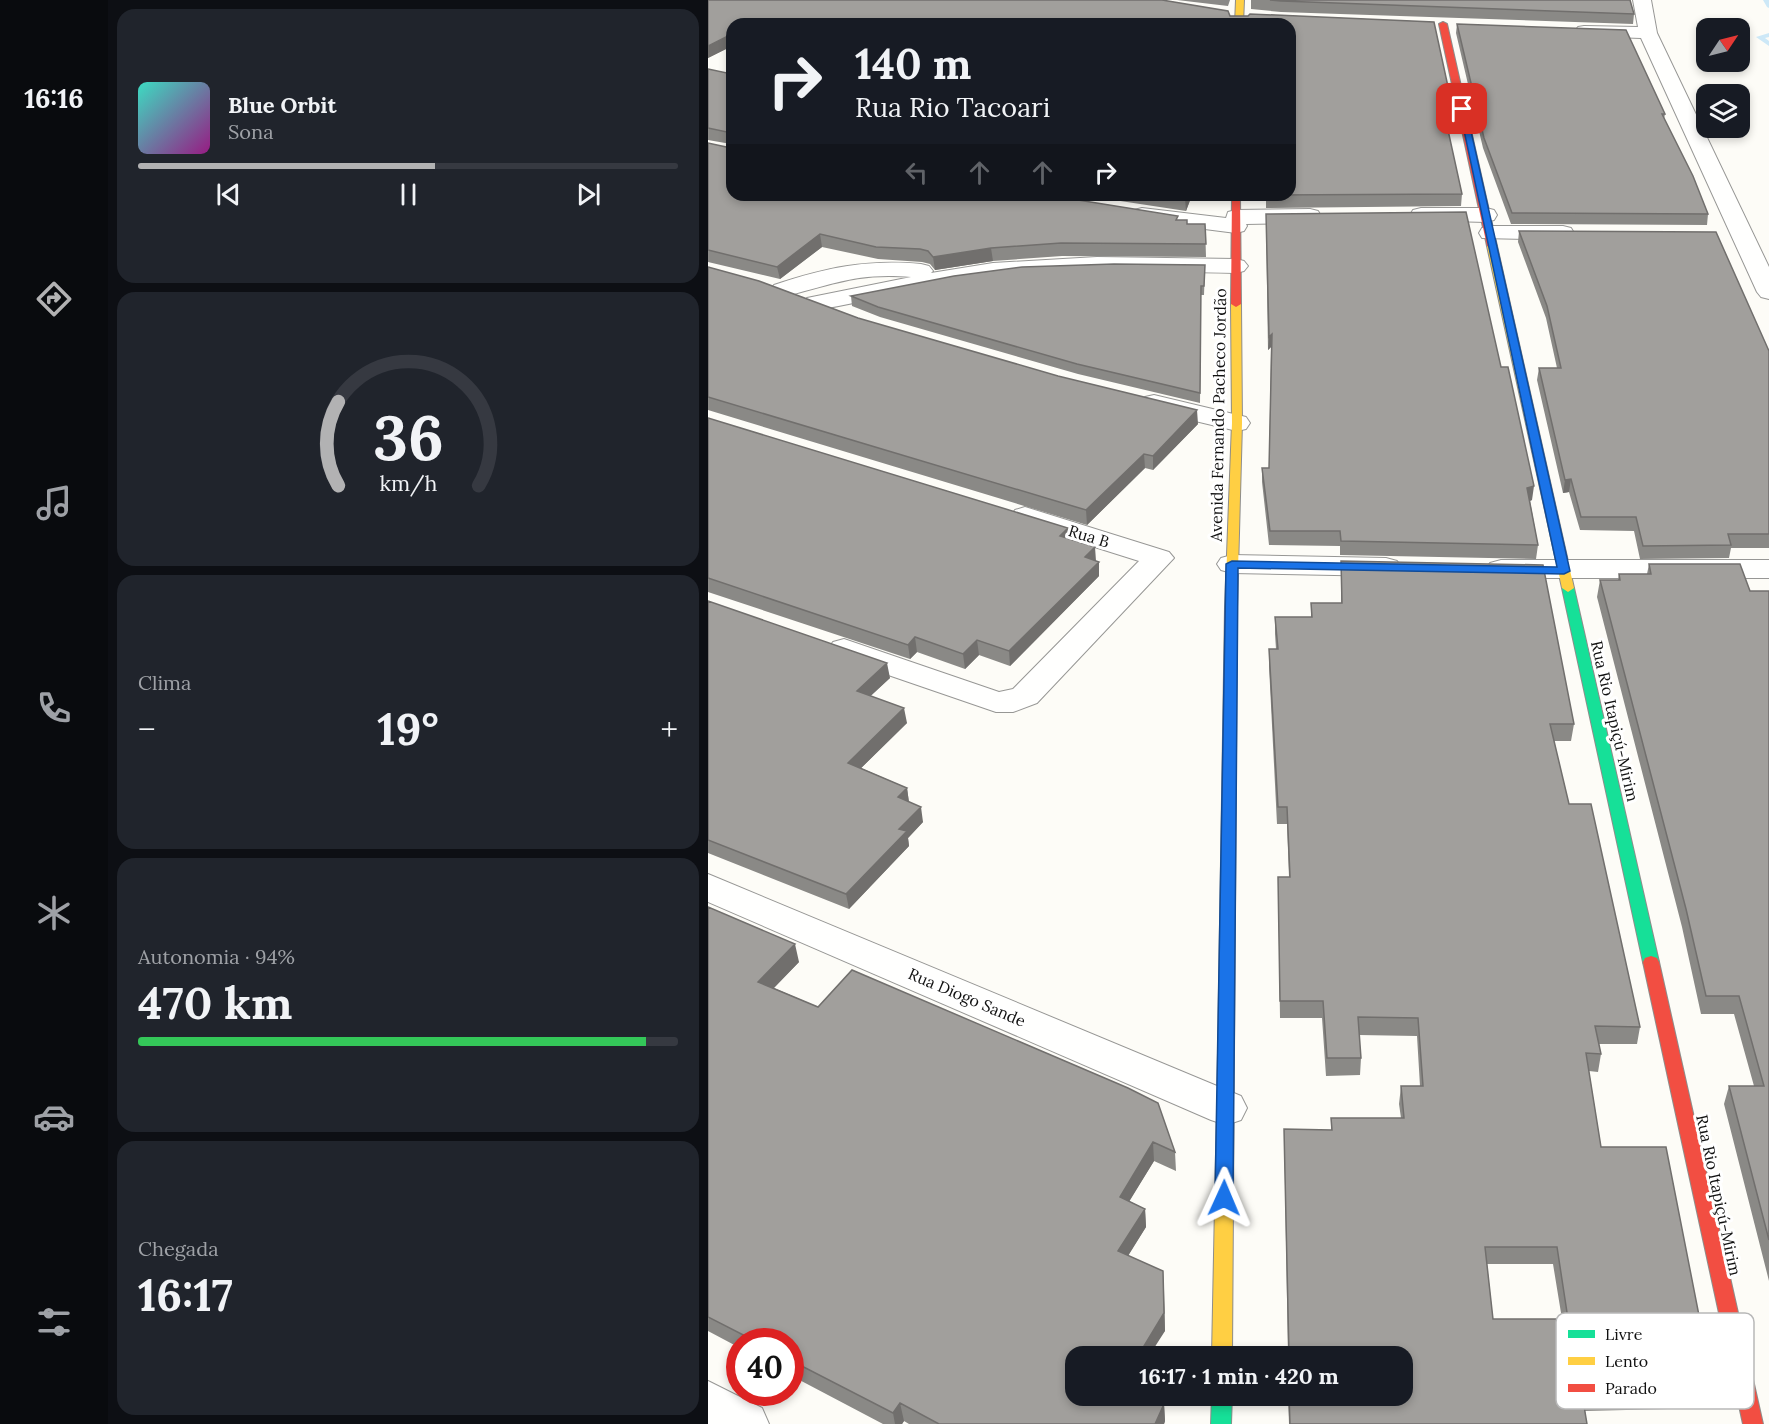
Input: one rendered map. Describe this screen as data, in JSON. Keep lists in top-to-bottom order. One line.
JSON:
{"streets":{"street":["Avenida Fernando Pacheco Jordão","Rua B","Rua Rio Itapiçú-Mirim","Rua Diogo Sande"]},"crossings":[["Avenida Fernando Pacheco Jordão","Rua Diogo Sande"]],"legend":["Livre","Lento","Parado"],"north":"top right","page":{"tabs":"16:16","turn":["140 m","Rua Rio Tacoari"],"song":["Blue Orbit","Sona"],"tile":["Clima",["Autonomia · 94%","470 km"],["Chegada","16:17"]],"heat":["−","19°","+"],"limit":"40","trip":"16:17 · 1 min · 420 m","gauge":["36","km/h"]}}
